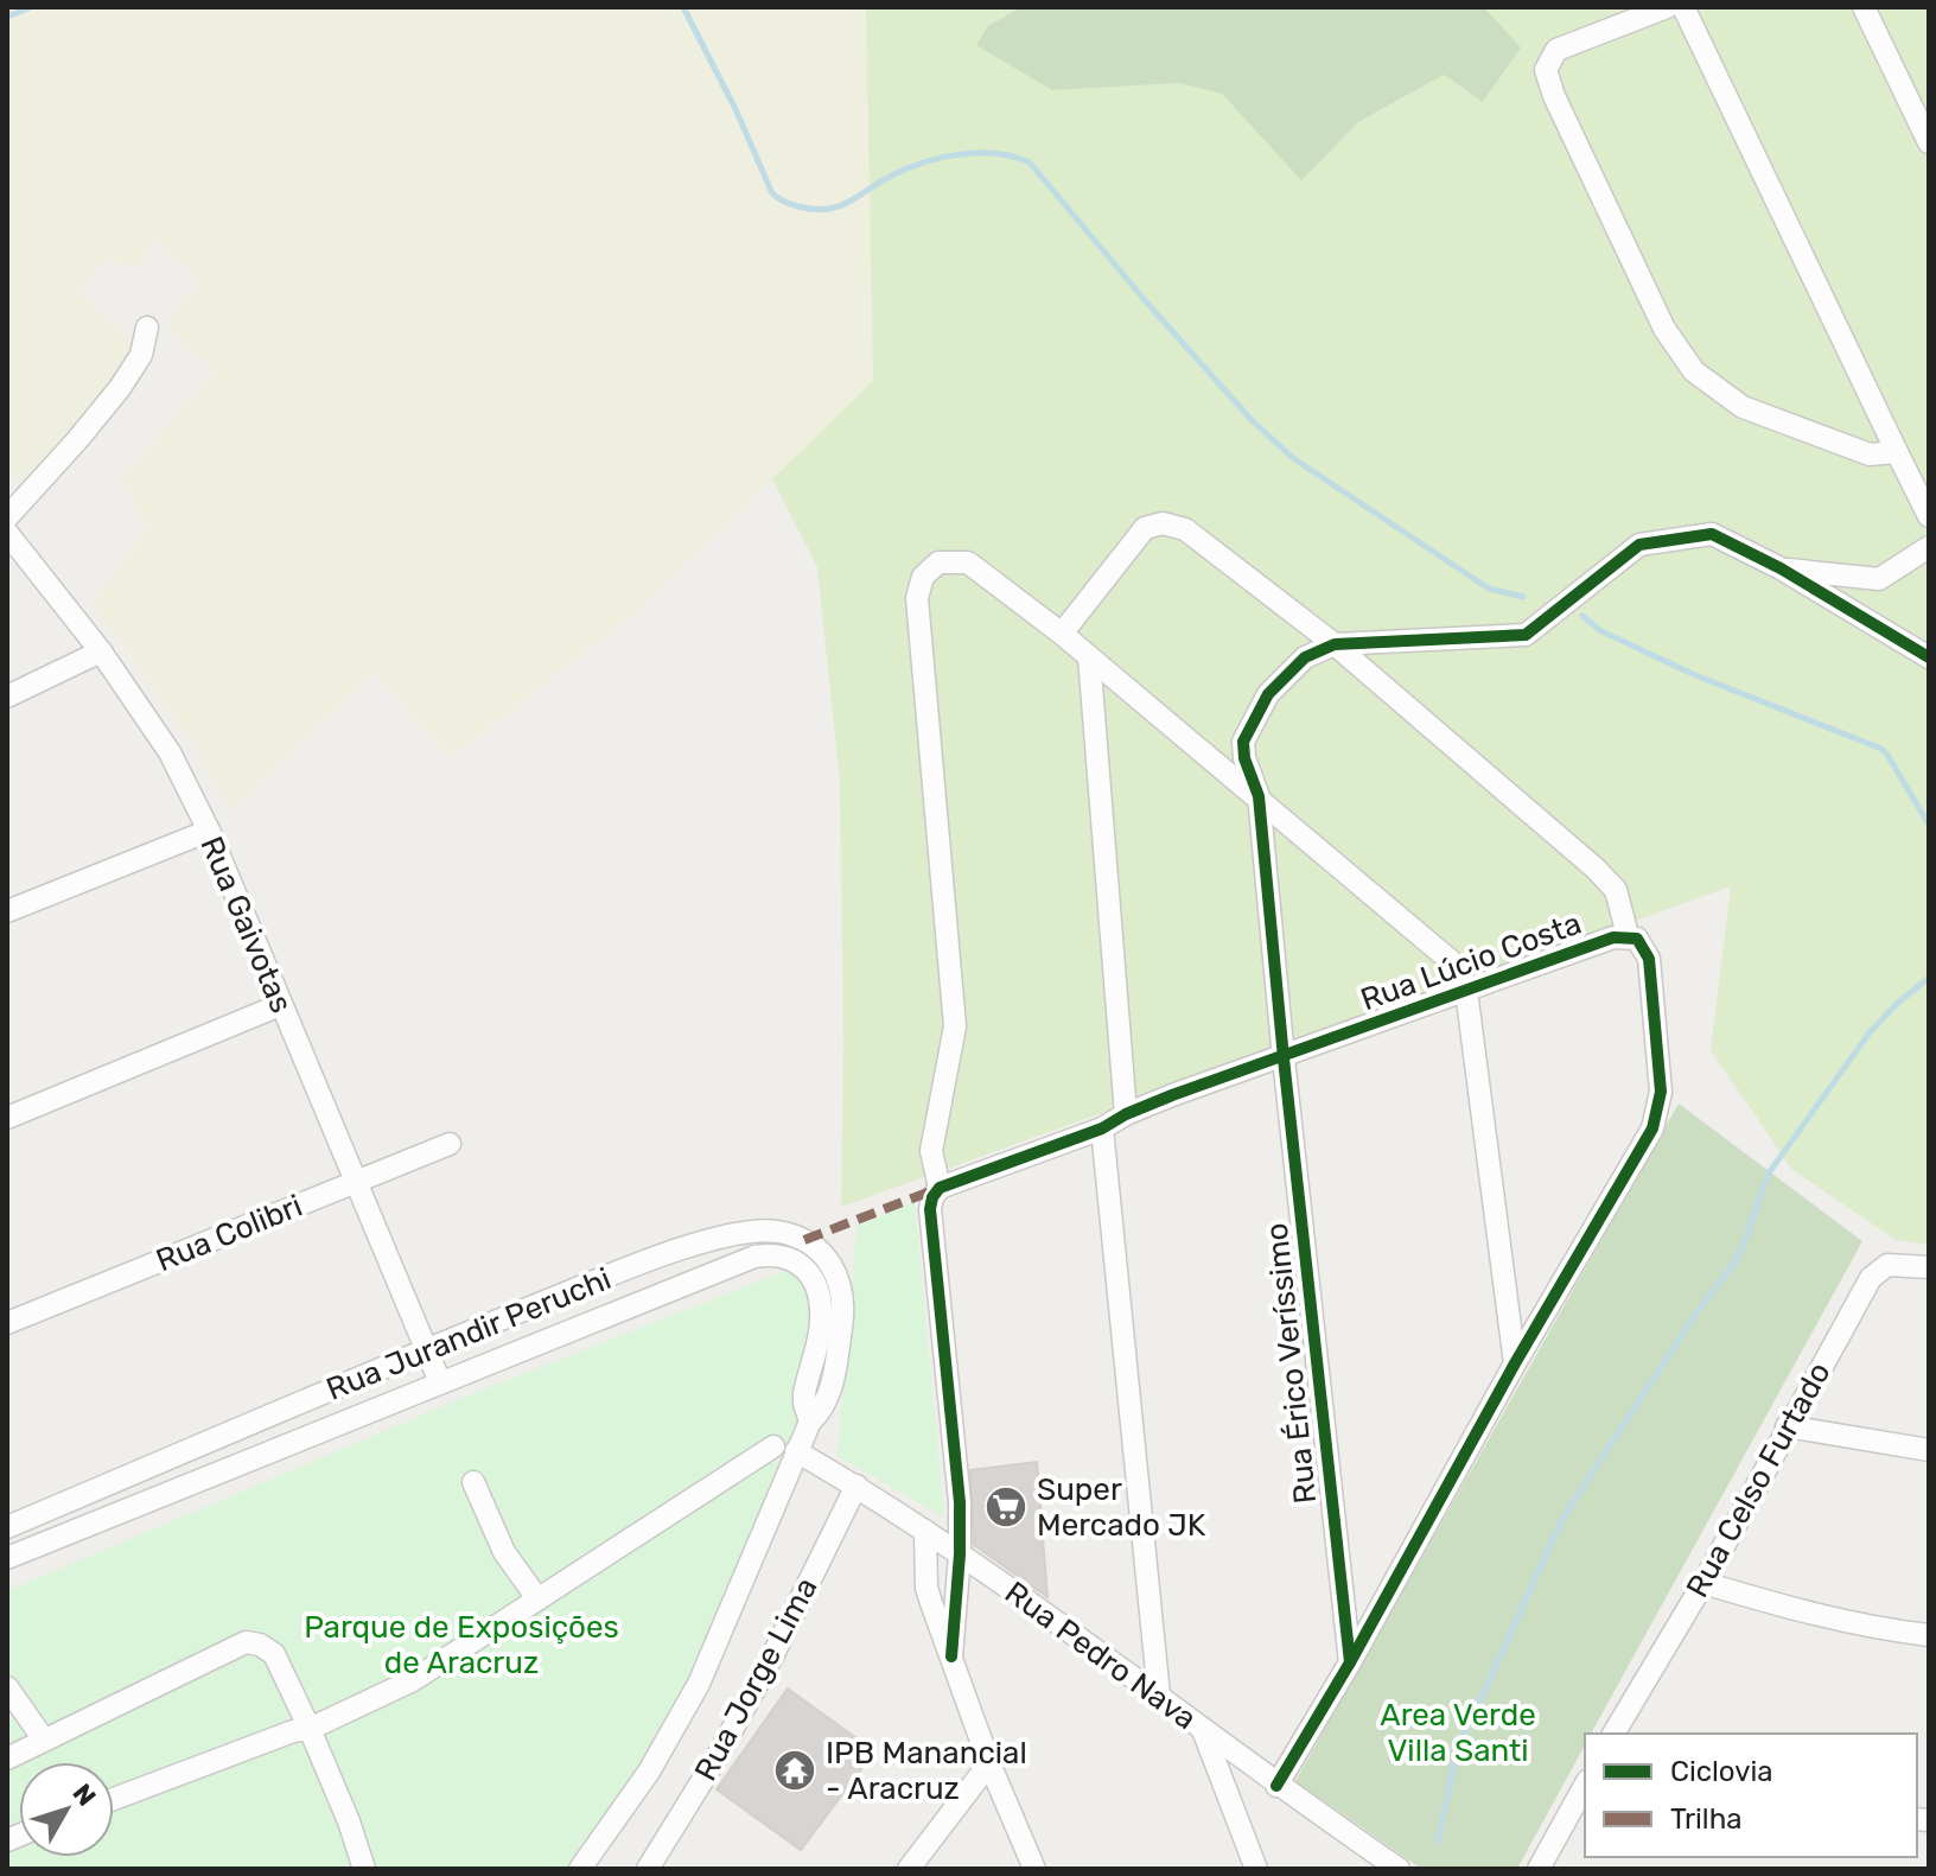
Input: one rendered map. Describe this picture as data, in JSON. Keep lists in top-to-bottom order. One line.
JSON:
{"streets":{"street":["Rua Gaivotas","Rua Lúcio Costa","Rua Colibri","Rua Jurandir Peruchi","Rua Érico Veríssimo","Rua Celso Furtado","Rua Pedro Nava","Rua Jorge Lima"]},"crossings":[["Rua Gaivotas","Rua Colibri"],["Rua Gaivotas","Rua Jurandir Peruchi"],["Rua Lúcio Costa","Rua Érico Veríssimo"],["Rua Lúcio Costa","Rua Pedro Nava"],["Rua Jurandir Peruchi","Rua Pedro Nava"],["Rua Pedro Nava","Rua Jorge Lima"]],"parks":["Parque de Exposições de Aracruz","Area Verde Villa Santi"],"places":{"supermarket":["Super Mercado JK"],"temple":["IPB Manancial - Aracruz"]},"legend":["Ciclovia","Trilha"],"north":"top right"}
